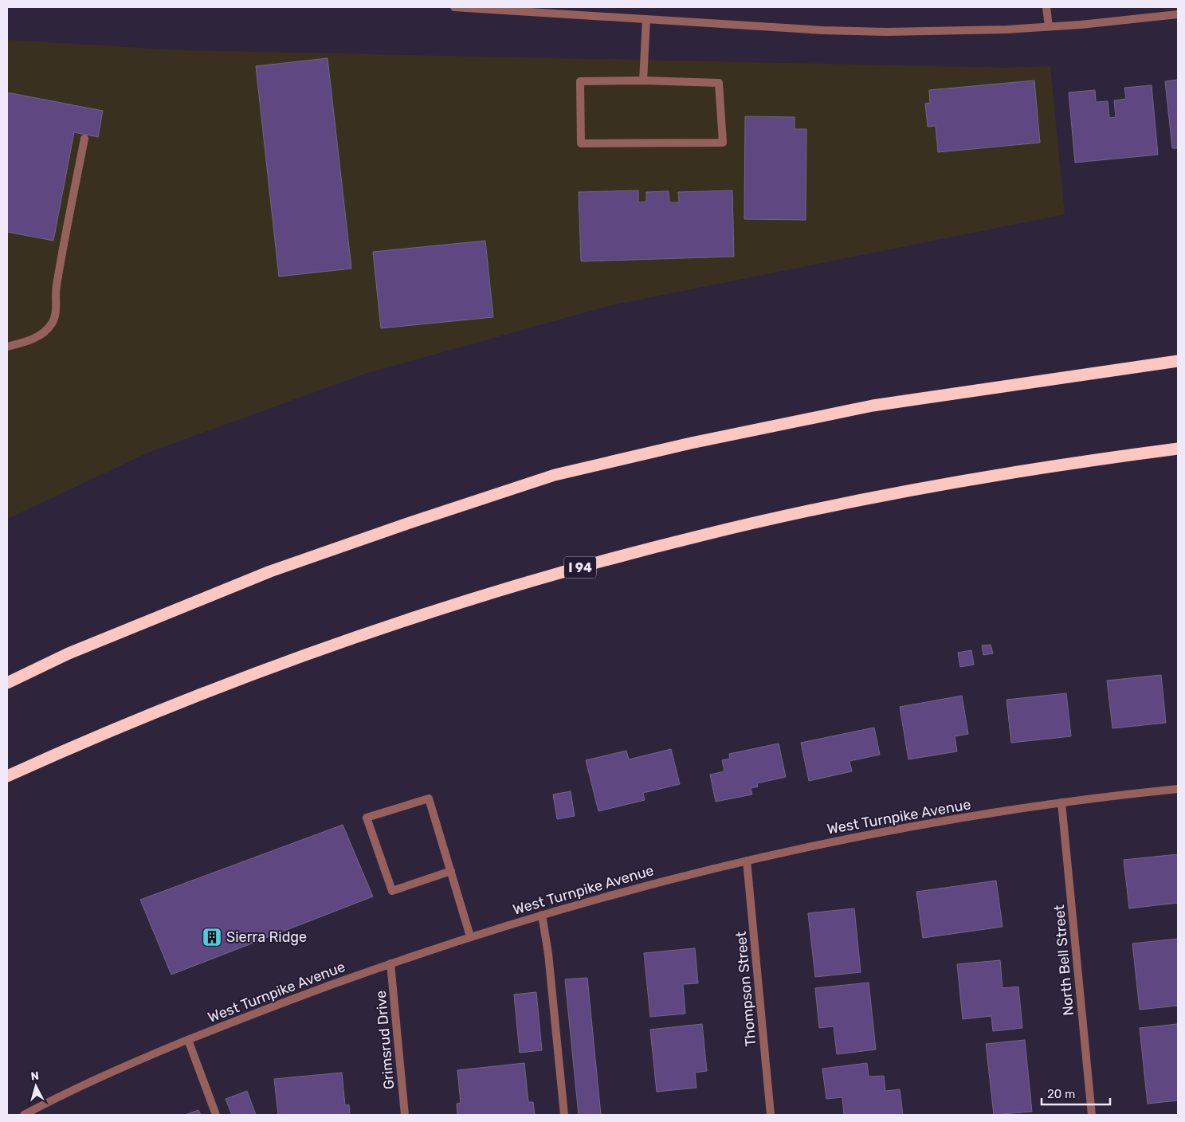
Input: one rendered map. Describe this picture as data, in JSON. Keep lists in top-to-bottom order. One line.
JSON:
{"streets":{"highway":["I 94"],"street":["West Turnpike Avenue","North Bell Street","Thompson Street","Grimsrud Drive"]},"crossings":[["West Turnpike Avenue","North Bell Street"],["West Turnpike Avenue","Thompson Street"],["West Turnpike Avenue","Grimsrud Drive"]],"places":{"building":["Sierra Ridge"]},"scale_bar":"20 m","north":"top"}
